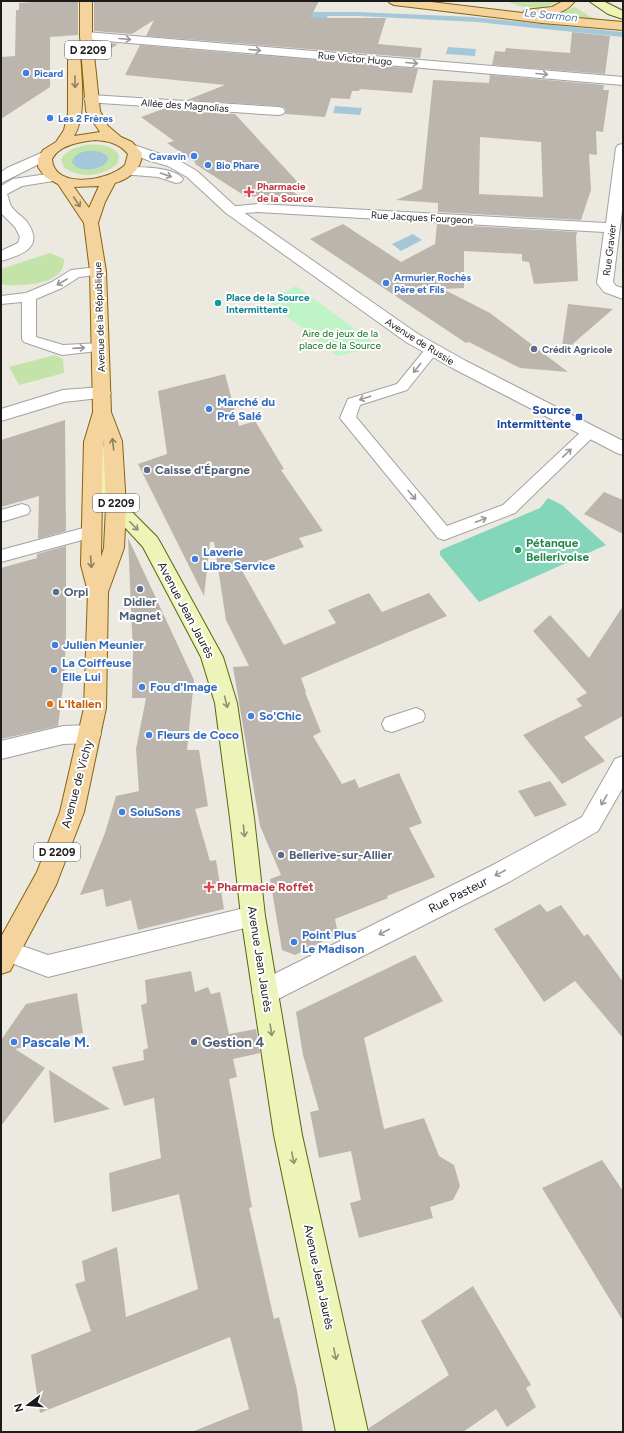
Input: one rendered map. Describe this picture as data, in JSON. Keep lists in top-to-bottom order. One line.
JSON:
{"streets":{"main road":["D 2209","Avenue de la République","Avenue Jean Jaurès","Avenue de Vichy"],"street":["Rue Victor Hugo","Allée des Magnolias","Rue Jacques Fourgeon","Rue Gravier","Avenue de Russie","Rue Pasteur"]},"crossings":[["D 2209","Rue Victor Hugo"],["D 2209","Allée des Magnolias"],["D 2209","Avenue de la République"],["D 2209","Avenue Jean Jaurès"],["D 2209","Avenue de Vichy"],["Rue Jacques Fourgeon","Rue Gravier"],["Rue Jacques Fourgeon","Avenue de Russie"],["Avenue Jean Jaurès","Rue Pasteur"]],"one_way":["Rue Victor Hugo","Avenue Jean Jaurès","Rue Pasteur"],"water":["Le Sarmon"],"parks":["Aire de jeux de la place de la Source"],"places":{"other":["Picard","Les 2 Frères","Cavavin","Bio Phare","Armurier Rochès Père et Fils","Place de la Source Intermittente","Crédit Agricole","Marché du Pré Salé","Caisse d'Épargne","Pétanque Bellerivoise","Laverie Libre Service","Didier Magnet","Orpi","Julien Meunier","La Coiffeuse Elle Lui","Fou d'Image","L'Italien","So'Chic","Fleurs de Coco","SoluSons","Bellerive-sur-Allier","Point Plus Le Madison","Pascale M.","Gestion 4"],"health":["Pharmacie de la Source","Pharmacie Roffet"],"transit":["Source Intermittente"]},"north":"left"}
